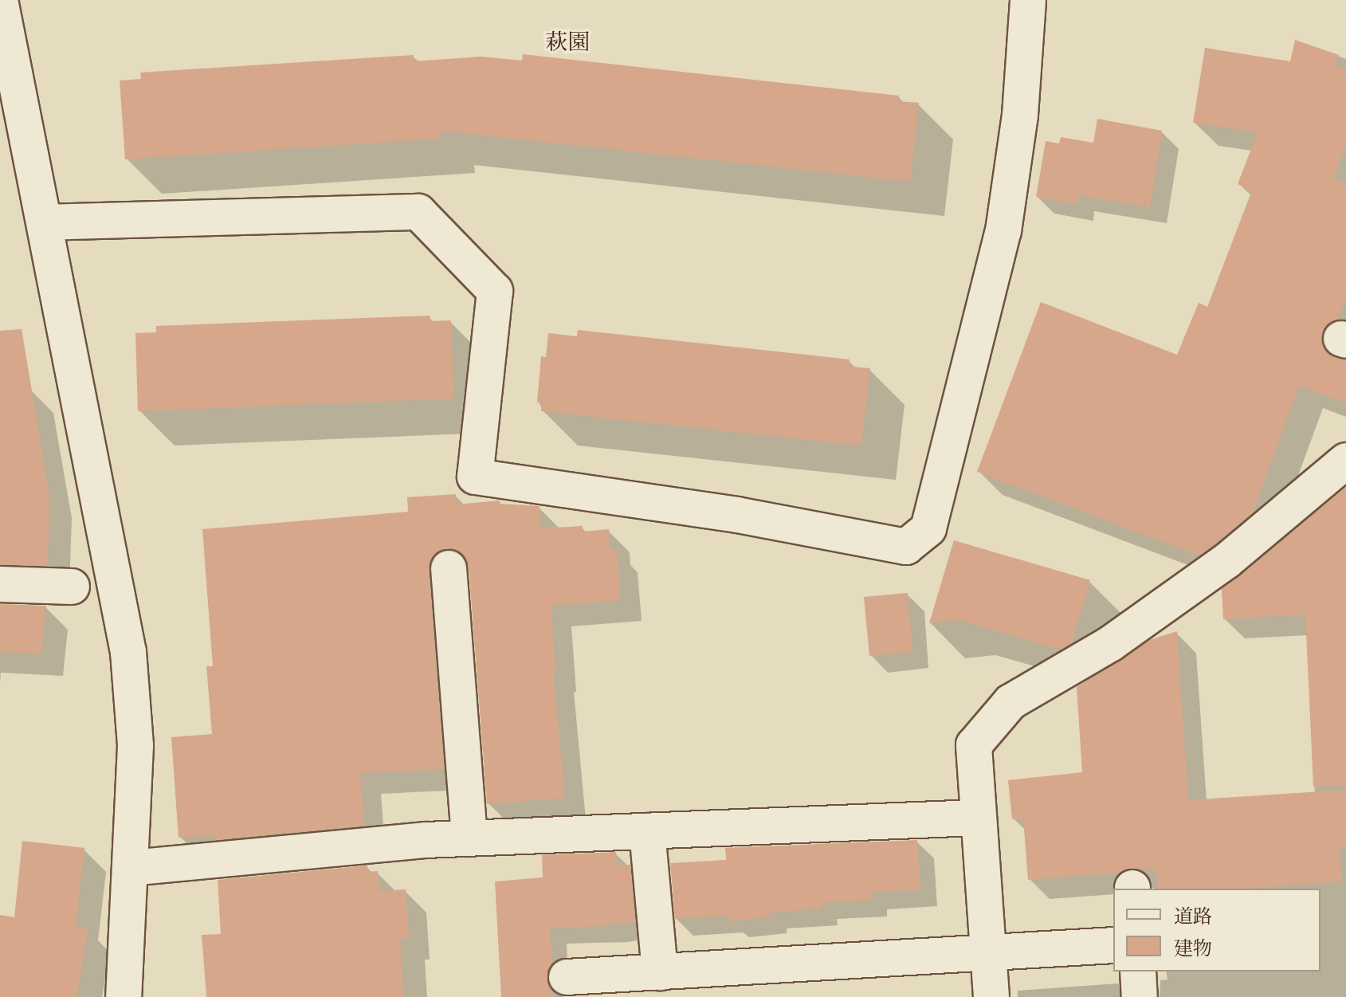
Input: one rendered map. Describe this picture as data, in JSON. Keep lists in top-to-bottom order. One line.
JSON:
{"districts":["萩園"],"legend":["道路","建物"]}
